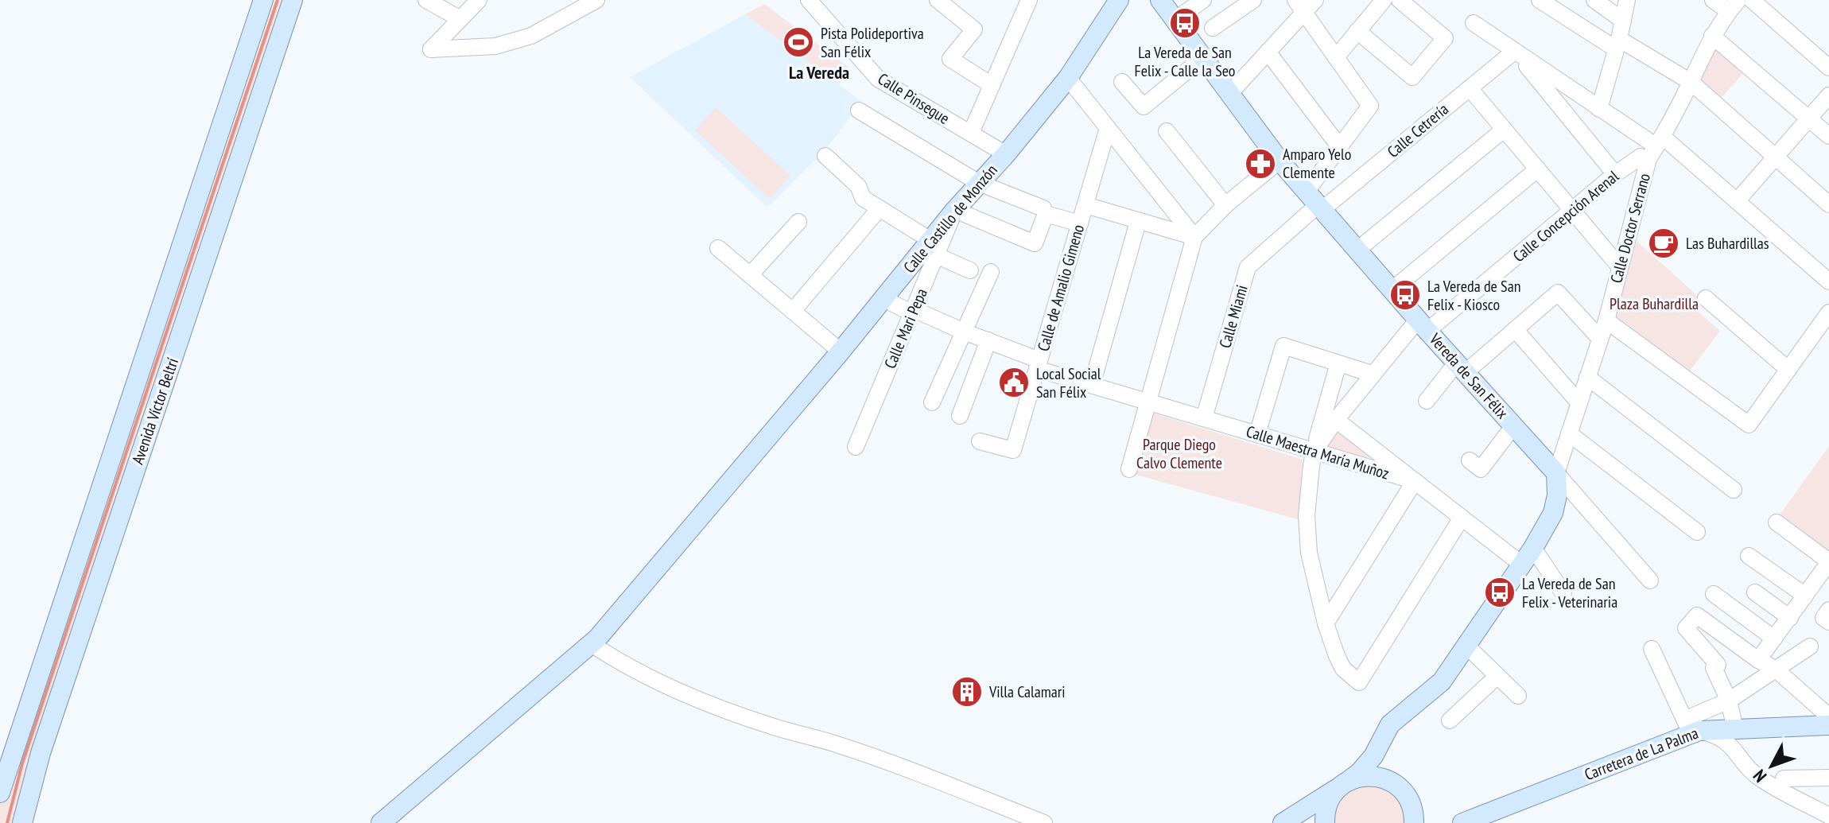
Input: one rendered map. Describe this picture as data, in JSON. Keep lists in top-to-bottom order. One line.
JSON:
{"streets":{"main road":["Calle Castillo de Monzón","Vereda de San Félix","Avenida Víctor Beltrí","Carretera de La Palma"],"street":["Calle Pinsegue","Calle Cetrería","Calle Concepción Arenal","Calle Doctor Serrano","Calle de Amalio Gimeno","Calle Miami","Calle Mari Pepa","Calle Maestra María Muñoz"]},"crossings":[["Calle Pinsegue","Calle Castillo de Monzón"],["Calle Cetrería","Calle Miami"],["Calle Cetrería","Vereda de San Félix"],["Calle Concepción Arenal","Calle Doctor Serrano"],["Calle Concepción Arenal","Vereda de San Félix"],["Calle Concepción Arenal","Calle Maestra María Muñoz"],["Calle Castillo de Monzón","Calle Mari Pepa"],["Calle Castillo de Monzón","Calle Maestra María Muñoz"],["Calle Doctor Serrano","Vereda de San Félix"],["Calle de Amalio Gimeno","Calle Maestra María Muñoz"],["Calle Miami","Vereda de San Félix"],["Calle Miami","Calle Maestra María Muñoz"],["Calle Mari Pepa","Calle Maestra María Muñoz"]],"districts":["La Vereda"],"parks":["Plaza Buhardilla","Parque Diego Calvo Clemente"],"places":{"bus stop":["La Vereda de San Felix - Calle la Seo","La Vereda de San Felix - Kiosco","La Vereda de San Felix - Veterinaria"],"sports":["Pista Polideportiva San Félix"],"pharmacy":["Amparo Yelo Clemente"],"cafe":["Las Buhardillas"],"public building":["Local Social San Félix"],"building":["Villa Calamari"]},"north":"bottom left"}
